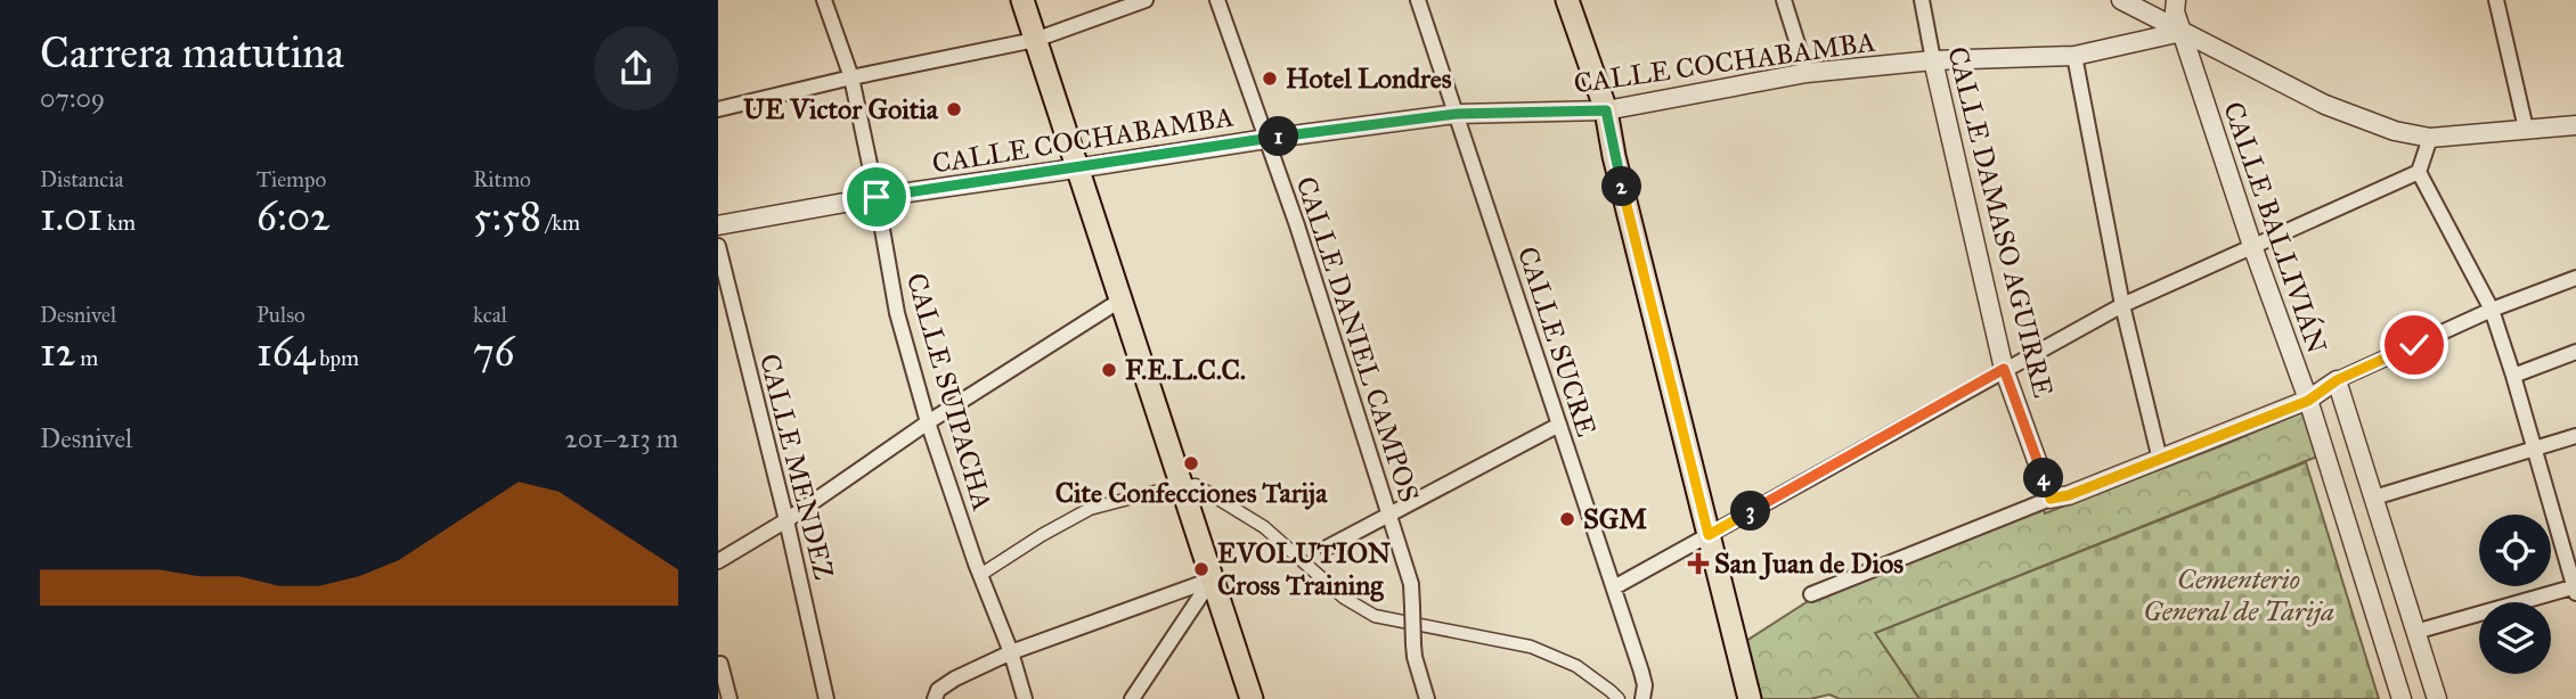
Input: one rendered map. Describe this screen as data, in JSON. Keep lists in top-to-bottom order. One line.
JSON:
{"streets":{"street":["CALLE COCHABAMBA","CALLE DAMASO AGUIRRE","CALLE BALLIVIÁN","CALLE DANIEL CAMPOS","CALLE SUCRE","CALLE SUIPACHA","CALLE MENDEZ"]},"crossings":[["CALLE COCHABAMBA","CALLE DAMASO AGUIRRE"],["CALLE COCHABAMBA","CALLE BALLIVIÁN"],["CALLE COCHABAMBA","CALLE DANIEL CAMPOS"],["CALLE COCHABAMBA","CALLE SUCRE"],["CALLE COCHABAMBA","CALLE SUIPACHA"]],"parks":["Cementerio General de Tarija"],"places":{"other":["Hotel Londres","UE Victor Goitia","F.E.L.C.C.","Cite Confecciones Tarija","SGM","EVOLUTION Cross Training"],"health":["San Juan de Dios"]},"page":{"heading":["Carrera matutina","07:09"],"pins":["1","2","4","3"],"stats":[["Distancia","1.01 km"],["Tiempo","6:02"],["Ritmo","5:58 /km"],["Desnivel","12 m"],["Pulso","164 bpm"],["kcal","76"]],"chart":["Desnivel","201–213 m"]}}
